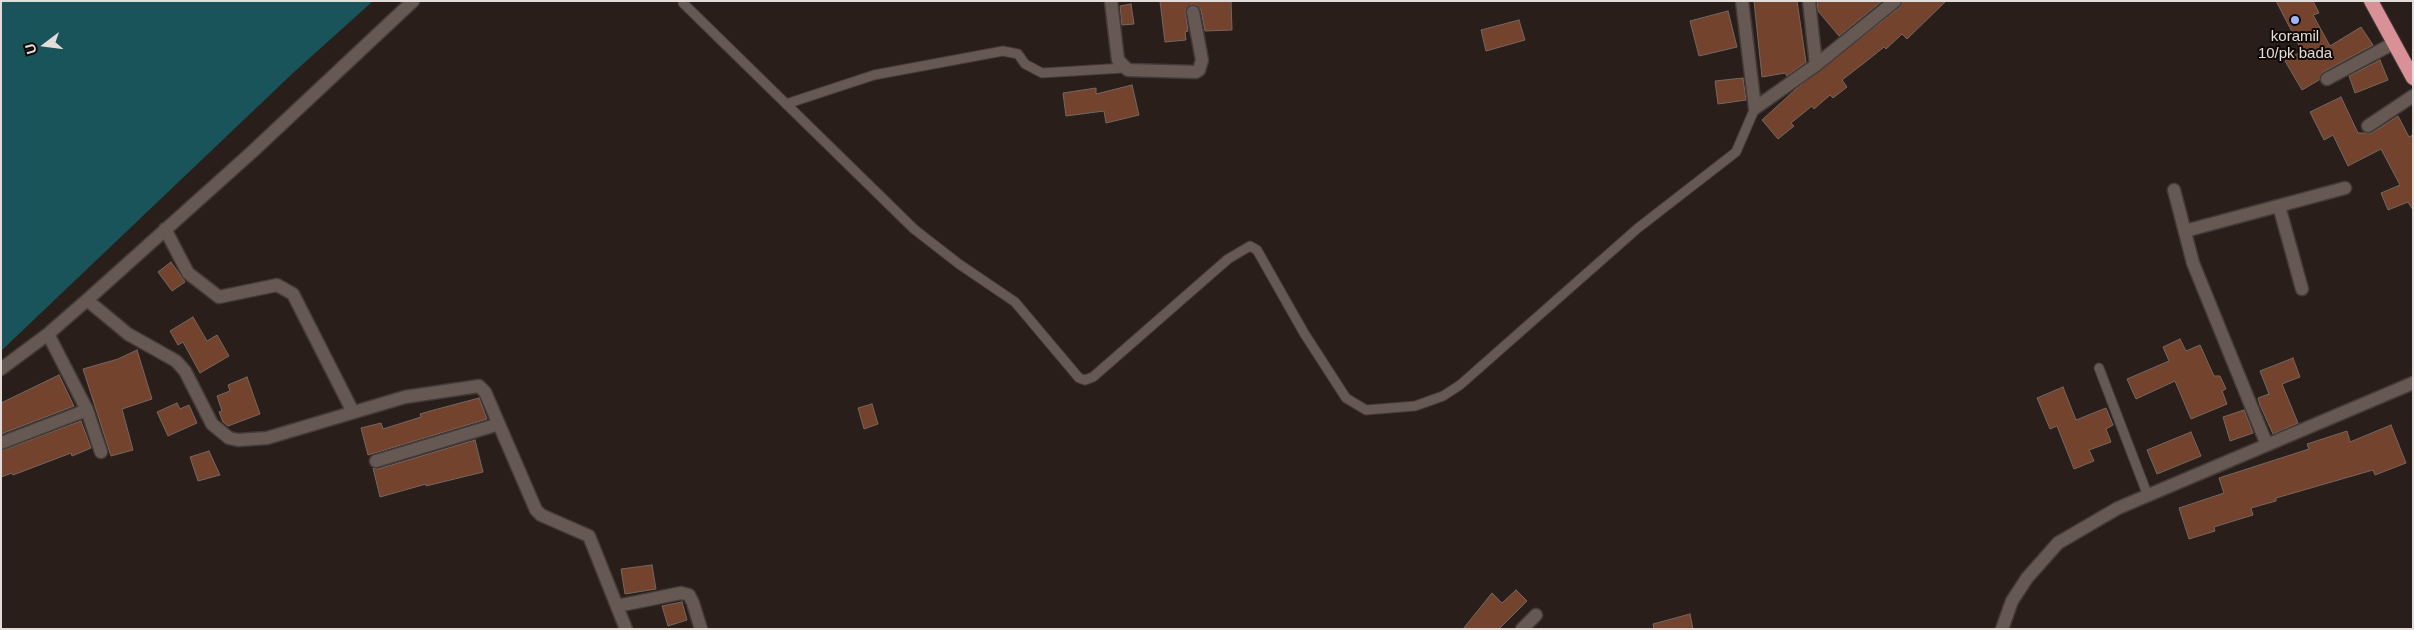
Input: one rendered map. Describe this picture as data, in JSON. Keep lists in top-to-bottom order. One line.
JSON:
{"places":["koramil 10/pk bada"],"north":"left"}
